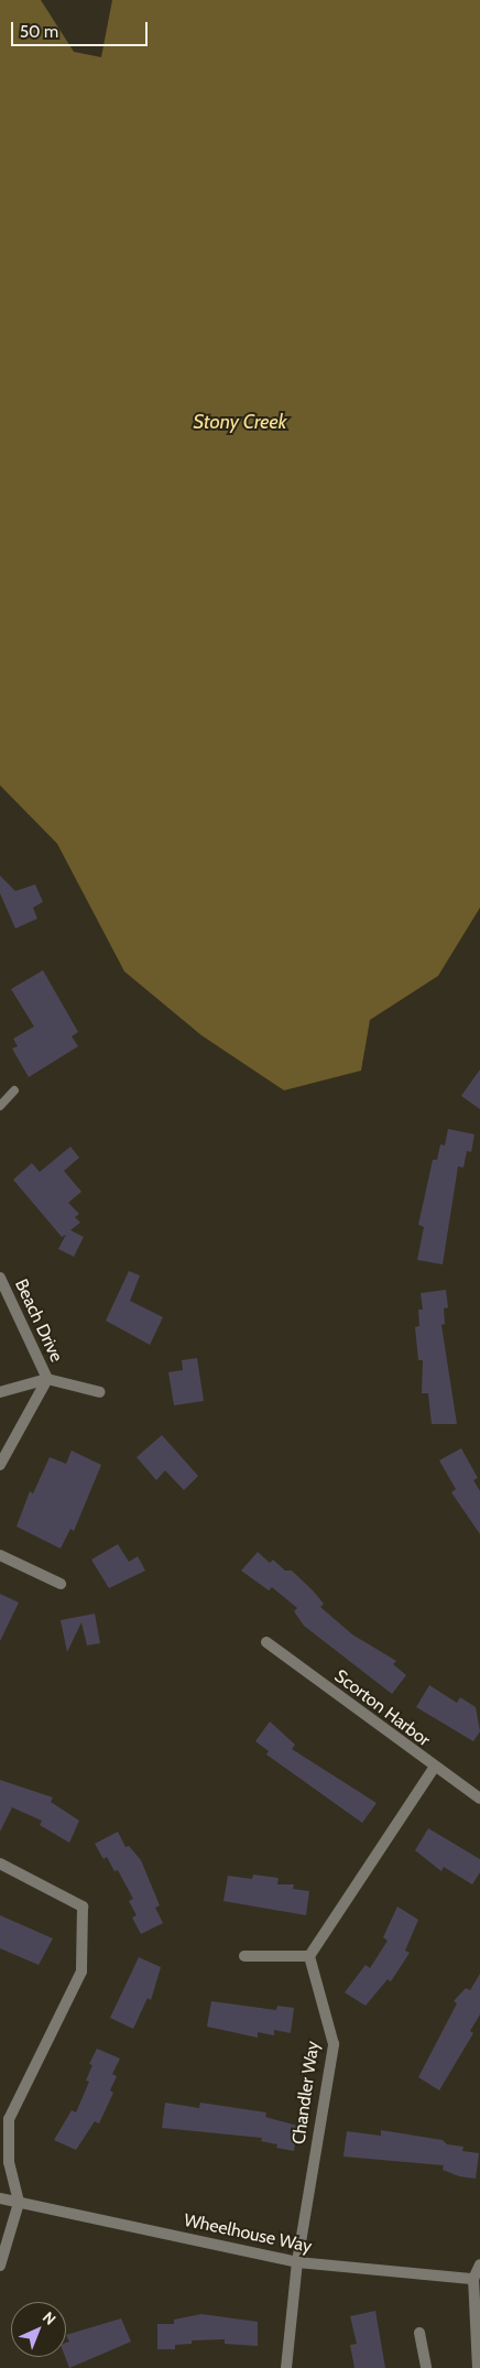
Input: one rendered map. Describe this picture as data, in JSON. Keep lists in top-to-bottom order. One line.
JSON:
{"streets":{"street":["Beach Drive","Scorton Harbor","Chandler Way","Wheelhouse Way"]},"crossings":[["Chandler Way","Wheelhouse Way"]],"water":["Stony Creek"],"scale_bar":"50 m","north":"top right"}
